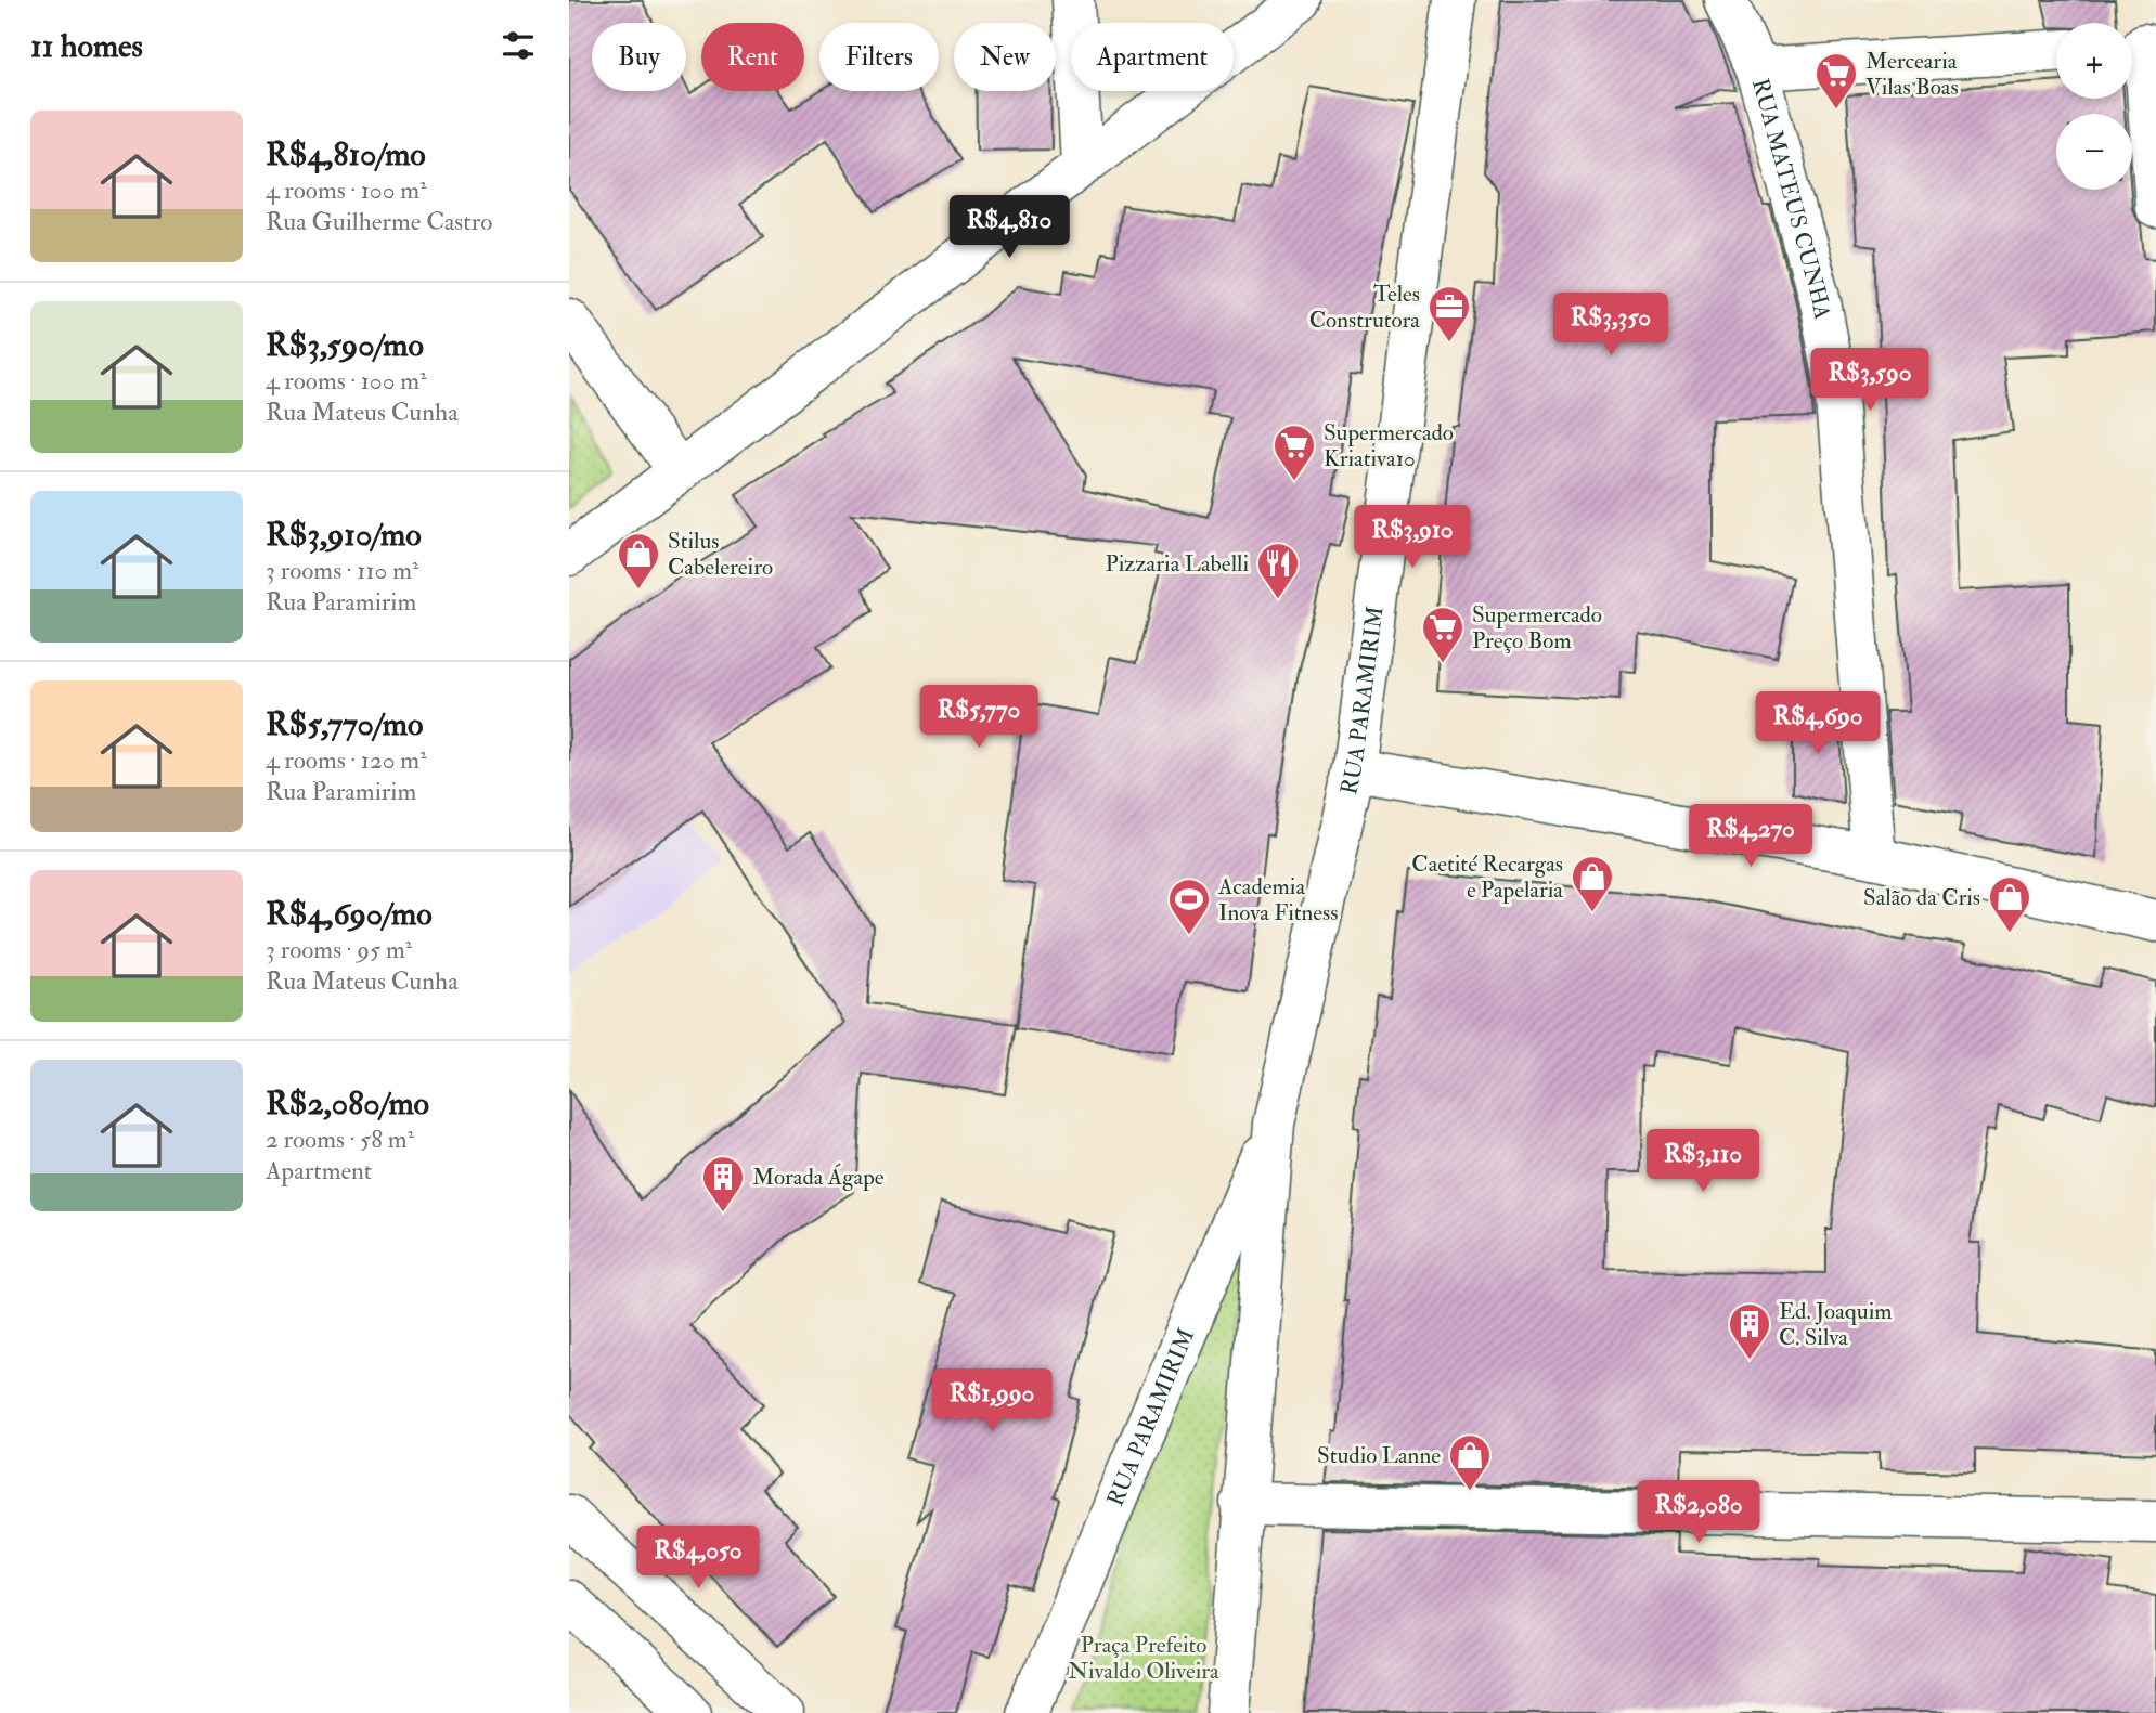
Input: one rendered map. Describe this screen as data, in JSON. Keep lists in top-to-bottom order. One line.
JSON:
{"streets":{"street":["RUA MATEUS CUNHA","RUA PARAMIRIM"]},"parks":["Praça Prefeito Nivaldo Oliveira"],"places":{"supermarket":["Mercearia Vilas Boas","Supermercado Kriativa10","Supermercado Preço Bom"],"office":["Teles Construtora"],"shop":["Stilus Cabelereiro","Caetité Recargas e Papelaria","Salão da Cris","Studio Lanne"],"restaurant":["Pizzaria Labelli"],"sports":["Academia Inova Fitness"],"building":["Morada Ágape","Ed. Joaquim C. Silva"]},"page":{"heading":"11 homes","map_buttons":["+","−"],"chip":["Buy","Rent","Filters","New","Apartment"],"list":[{"name":"R$4,810/mo","note":"4 rooms · 100 m² · Rua Guilherme Castro"},{"name":"R$3,590/mo","note":"4 rooms · 100 m² · Rua Mateus Cunha"},{"name":"R$3,910/mo","note":"3 rooms · 110 m² · Rua Paramirim"},{"name":"R$5,770/mo","note":"4 rooms · 120 m² · Rua Paramirim"},{"name":"R$4,690/mo","note":"3 rooms · 95 m² · Rua Mateus Cunha"},{"name":"R$2,080/mo","note":"2 rooms · 58 m² · Apartment"}],"price":["R$4,810","R$3,350","R$3,590","R$3,910","R$5,770","R$4,690","R$4,270","R$3,110","R$1,990","R$2,080","R$4,050"]}}
